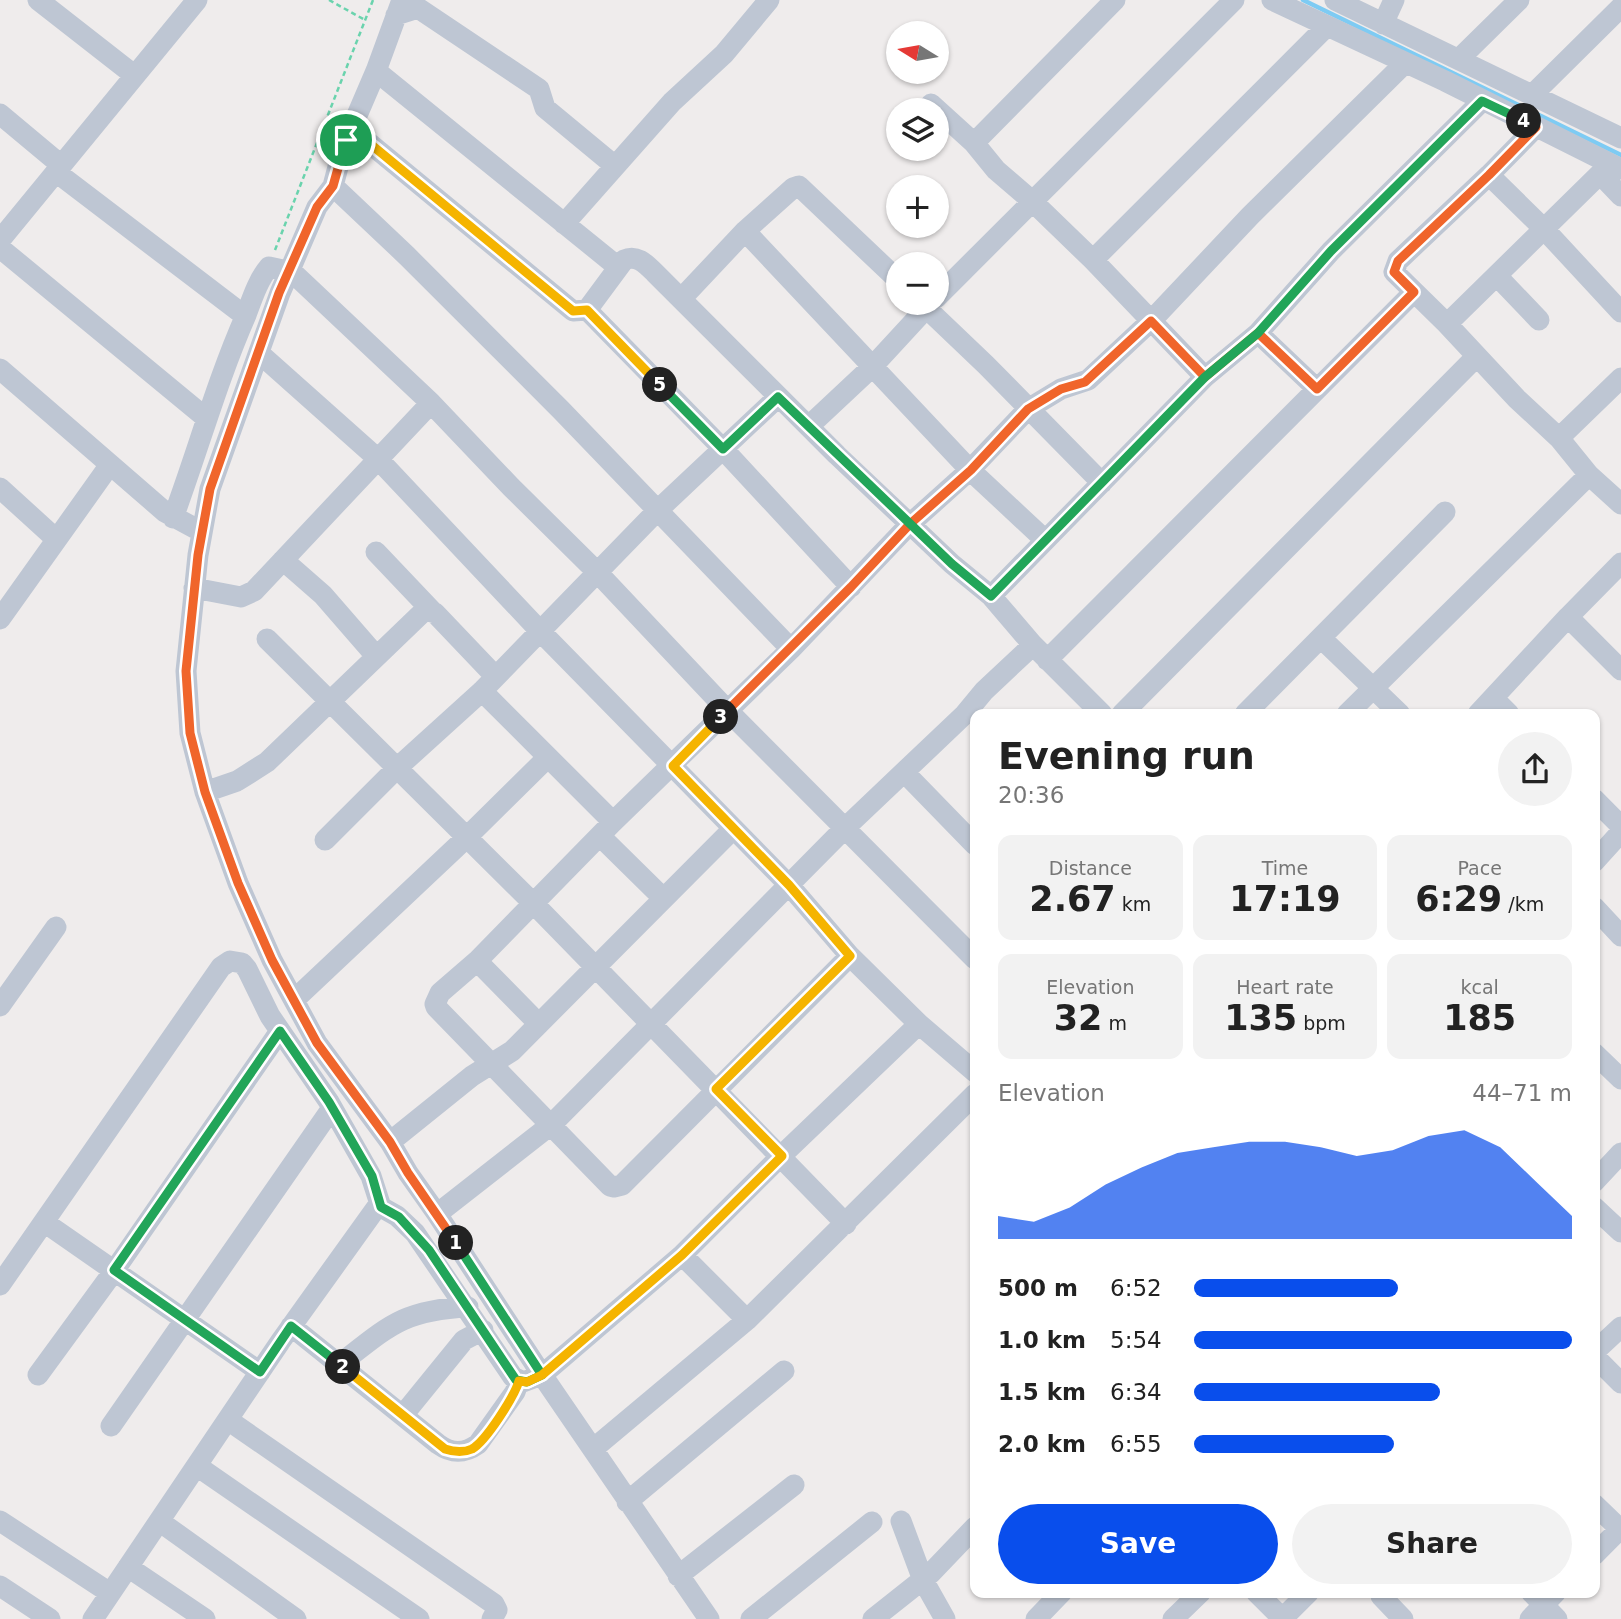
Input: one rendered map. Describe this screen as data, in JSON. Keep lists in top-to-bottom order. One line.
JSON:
{"north":"left","page":{"map_buttons":["+","−"],"pins":["4","5","3","1","2"],"heading":["Evening run","20:36"],"stats":[["Distance","2.67 km"],["Time","17:19"],["Pace","6:29 /km"],["Elevation","32 m"],["Heart rate","135 bpm"],["kcal","185"]],"chart":["Elevation","44–71 m"],"list":[{"name":"500 m","note":"6:52"},{"name":"1.0 km","note":"5:54"},{"name":"1.5 km","note":"6:34"},{"name":"2.0 km","note":"6:55"}],"buttons":["Save","Share"]}}
